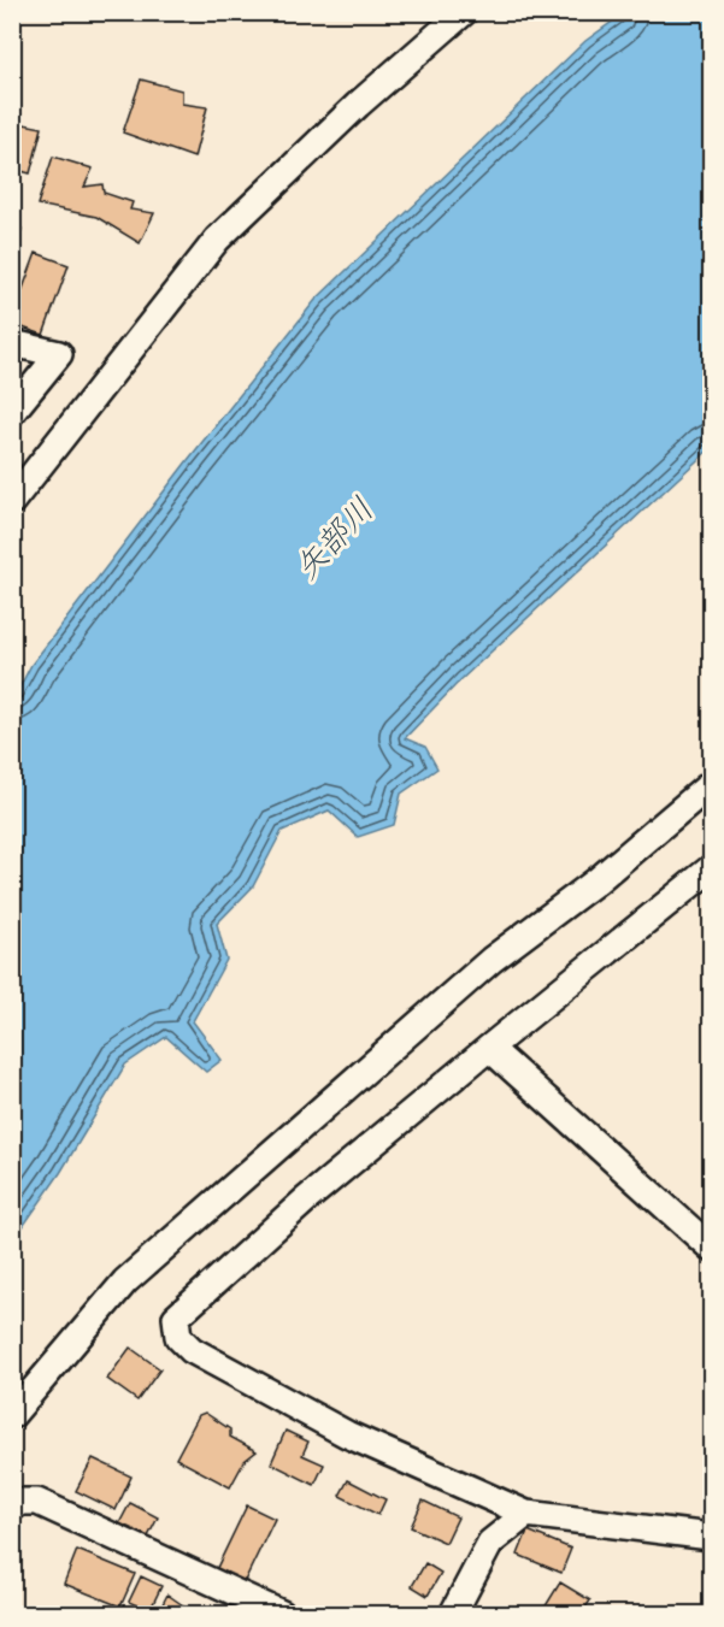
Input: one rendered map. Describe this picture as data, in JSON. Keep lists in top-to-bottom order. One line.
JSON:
{"water":["矢部川"]}
